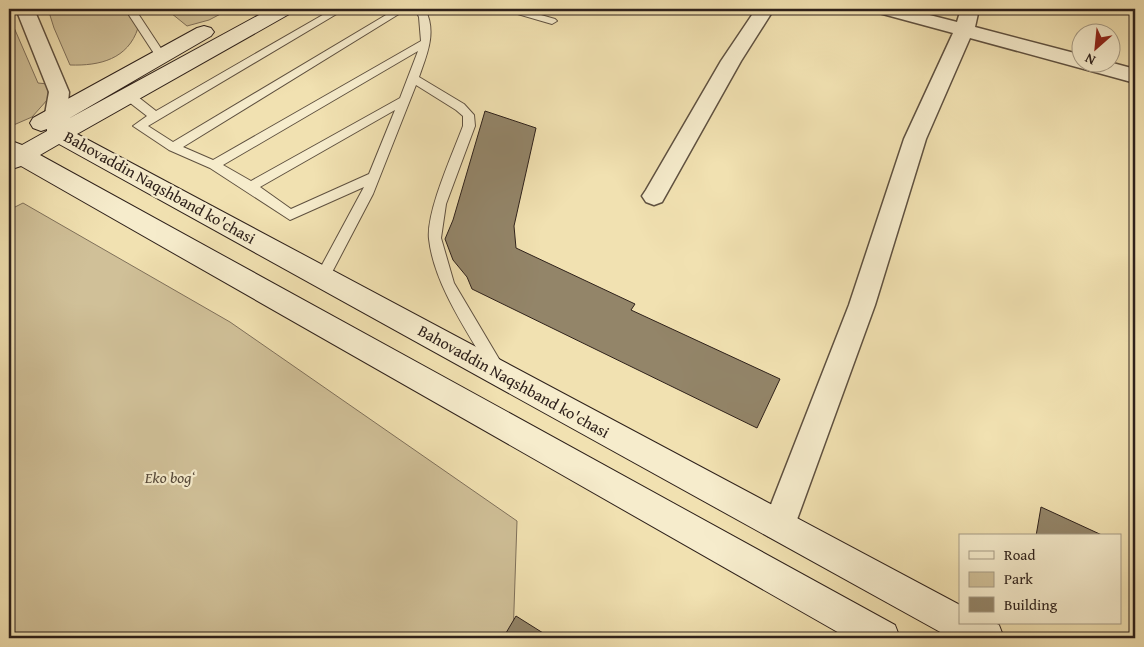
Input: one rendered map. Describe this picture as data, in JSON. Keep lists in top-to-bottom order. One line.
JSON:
{"streets":{"main road":["Bahovaddin Naqshband ko'chasi"]},"parks":["Eko bogʻ"],"legend":["Road","Park","Building"],"north":"bottom left"}
